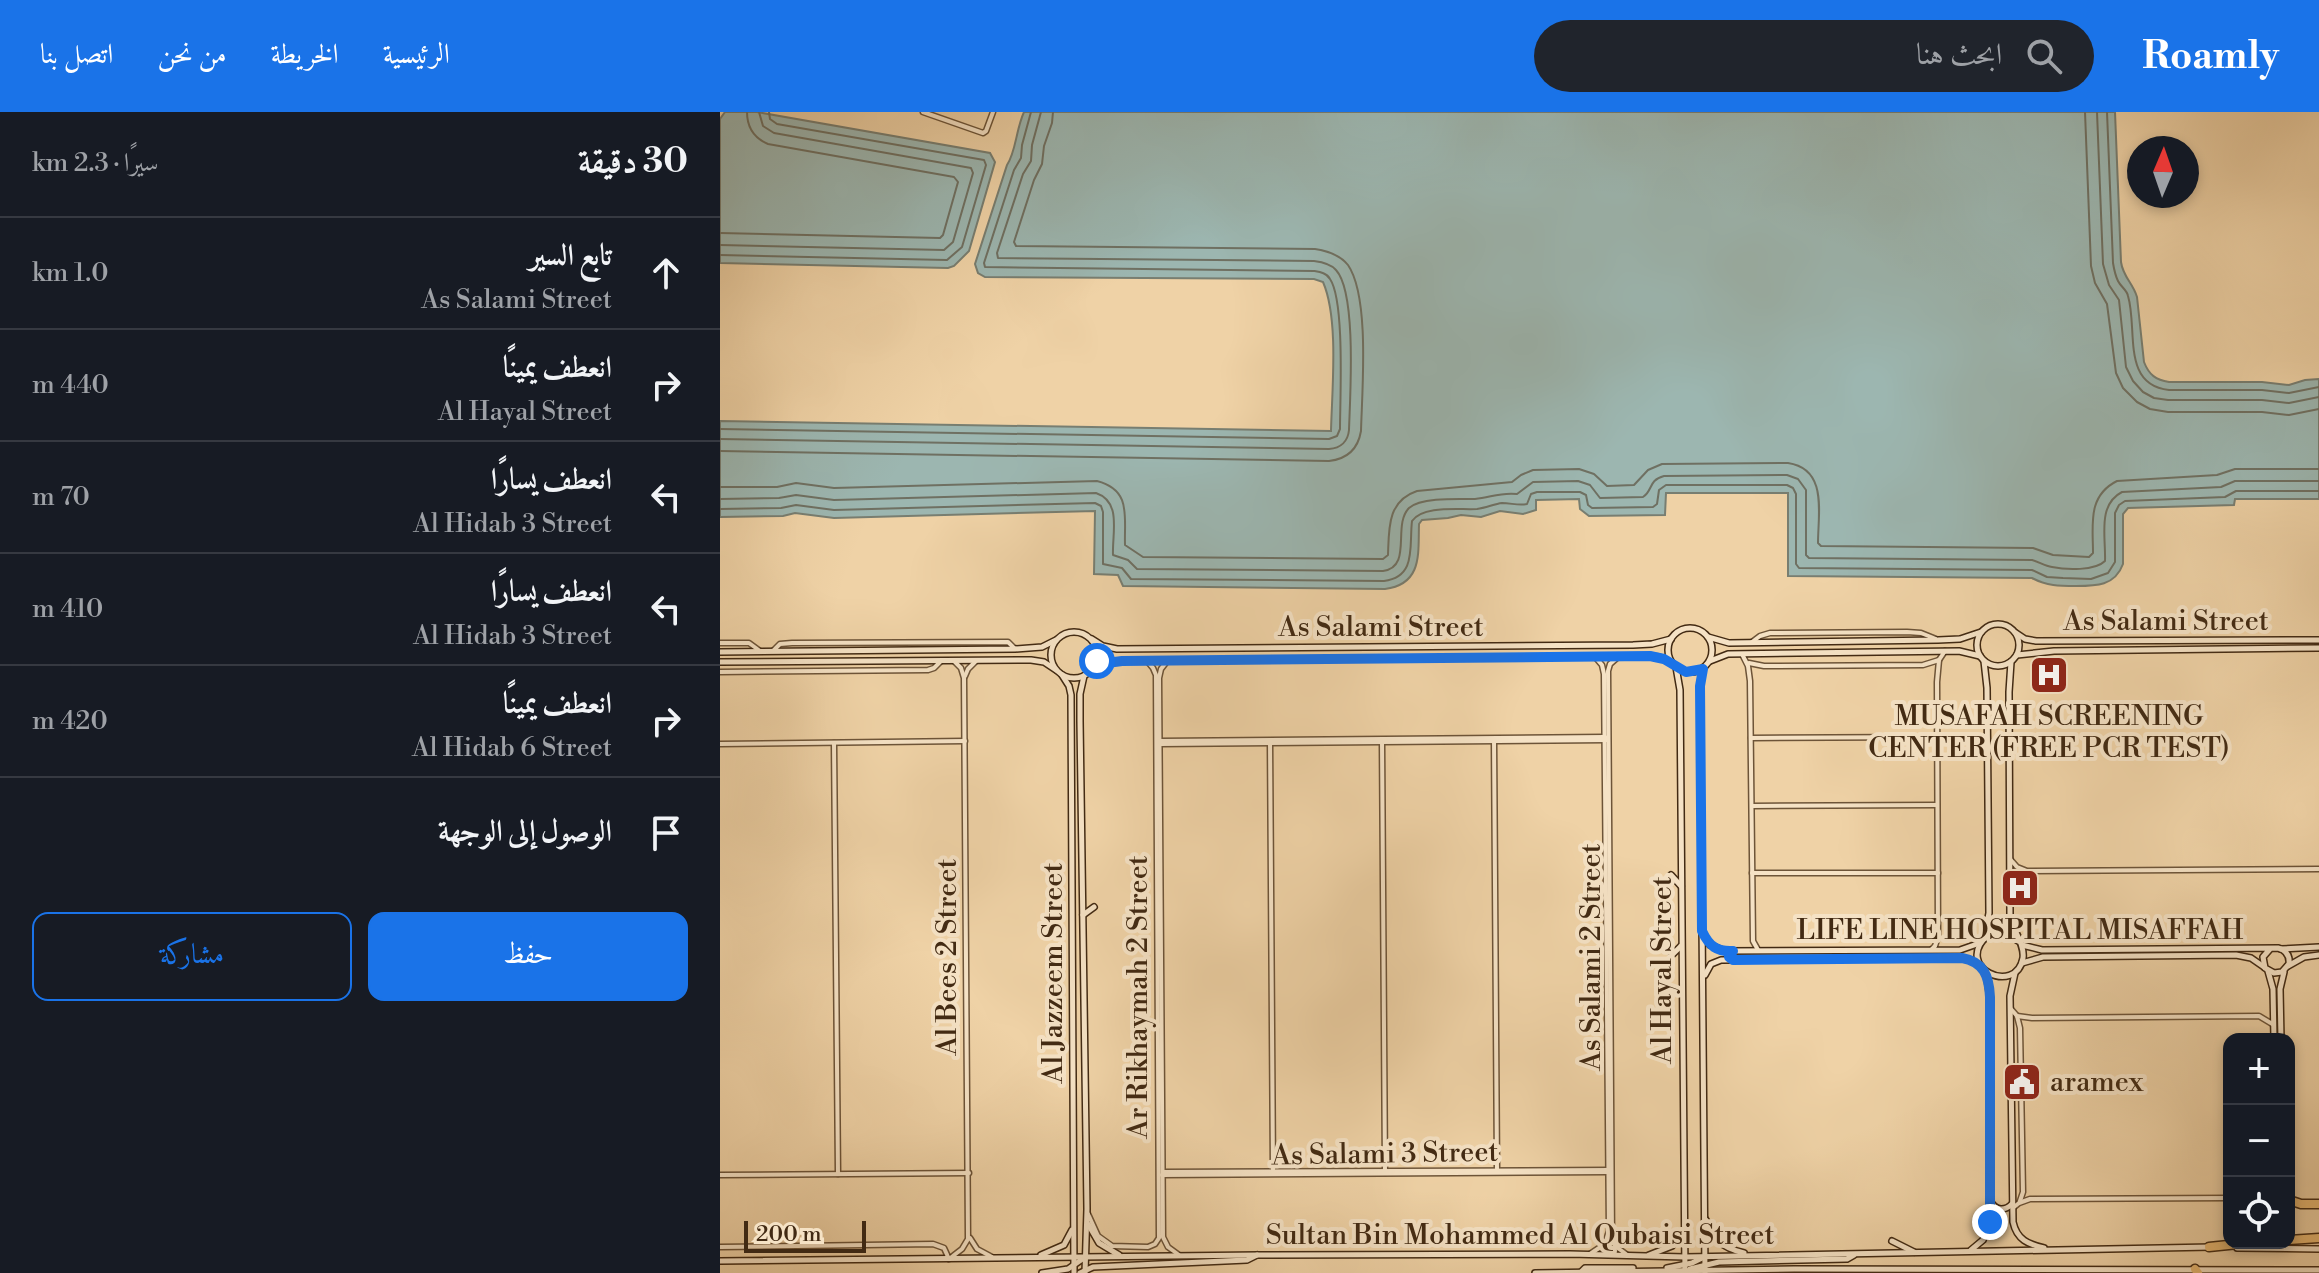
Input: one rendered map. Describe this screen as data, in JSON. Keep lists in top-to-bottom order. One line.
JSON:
{"streets":{"street":["As Salami Street","Al Bees 2 Street","As Salami 2 Street","Al Hayal Street","Al Jazzeem Street","Ar Rikhaymah 2 Street","As Salami 3 Street","Sultan Bin Mohammed Al Qubaisi Street"]},"crossings":[["As Salami Street","As Salami 2 Street"],["As Salami Street","Al Hayal Street"],["As Salami Street","Al Jazzeem Street"],["As Salami Street","Ar Rikhaymah 2 Street"],["As Salami 2 Street","As Salami 3 Street"],["As Salami 2 Street","Sultan Bin Mohammed Al Qubaisi Street"],["Al Hayal Street","Sultan Bin Mohammed Al Qubaisi Street"],["Al Jazzeem Street","Ar Rikhaymah 2 Street"],["Al Jazzeem Street","Sultan Bin Mohammed Al Qubaisi Street"],["Ar Rikhaymah 2 Street","As Salami 3 Street"],["Ar Rikhaymah 2 Street","Sultan Bin Mohammed Al Qubaisi Street"]],"places":{"hospital":["MUSAFAH SCREENING CENTER (FREE PCR TEST)","LIFE LINE HOSPITAL MISAFFAH"],"public building":["aramex"]},"scale_bar":"200 m","north":"top","page":{"header":"Roamly","search":"ابحث هنا","nav":["الرئيسية","الخريطة","من نحن","اتصل بنا"],"heading":["30 دقيقة","سيرًا · 2.3 km"],"list":[["تابع السير","As Salami Street","1.0 km"],["انعطف يمينًا","Al Hayal Street","440 m"],["انعطف يسارًا","Al Hidab 3 Street","70 m"],["انعطف يسارًا","Al Hidab 3 Street","410 m"],["انعطف يمينًا","Al Hidab 6 Street","420 m"],"الوصول إلى الوجهة"],"buttons":["حفظ","مشاركة"],"map_buttons":["+","−"],"scale":"200 m"}}
